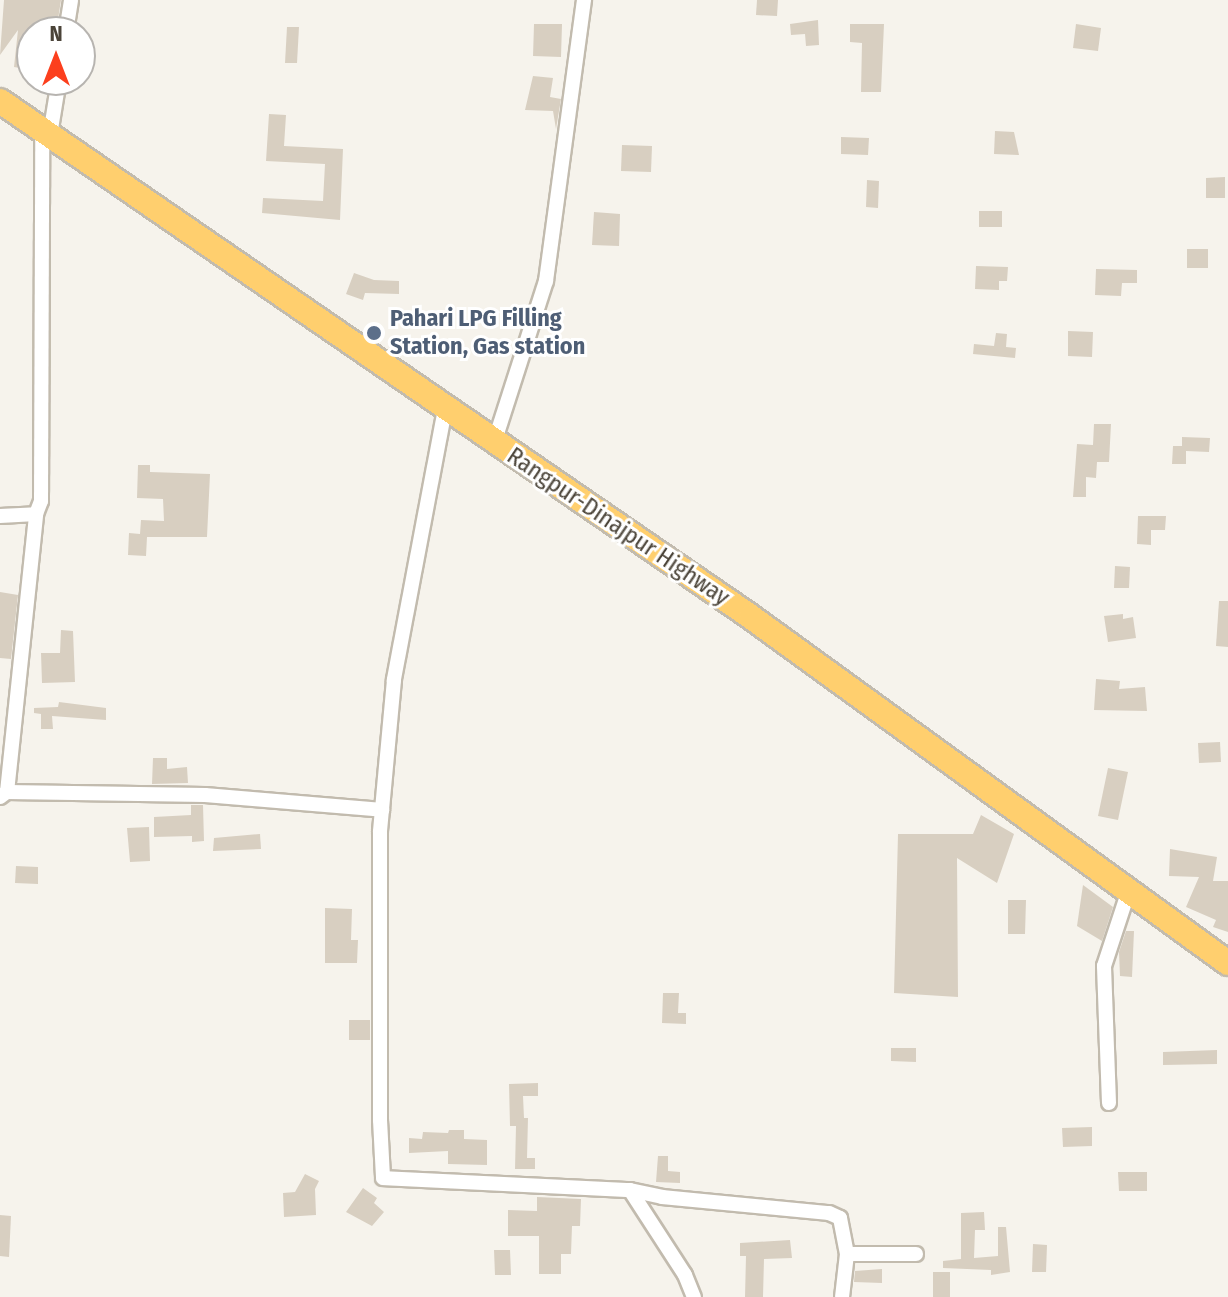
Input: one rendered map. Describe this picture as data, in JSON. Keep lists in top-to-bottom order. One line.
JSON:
{"streets":{"highway":["Rangpur-Dinajpur Highway"]},"places":["Pahari LPG Filling Station, Gas station"],"north":"top"}
